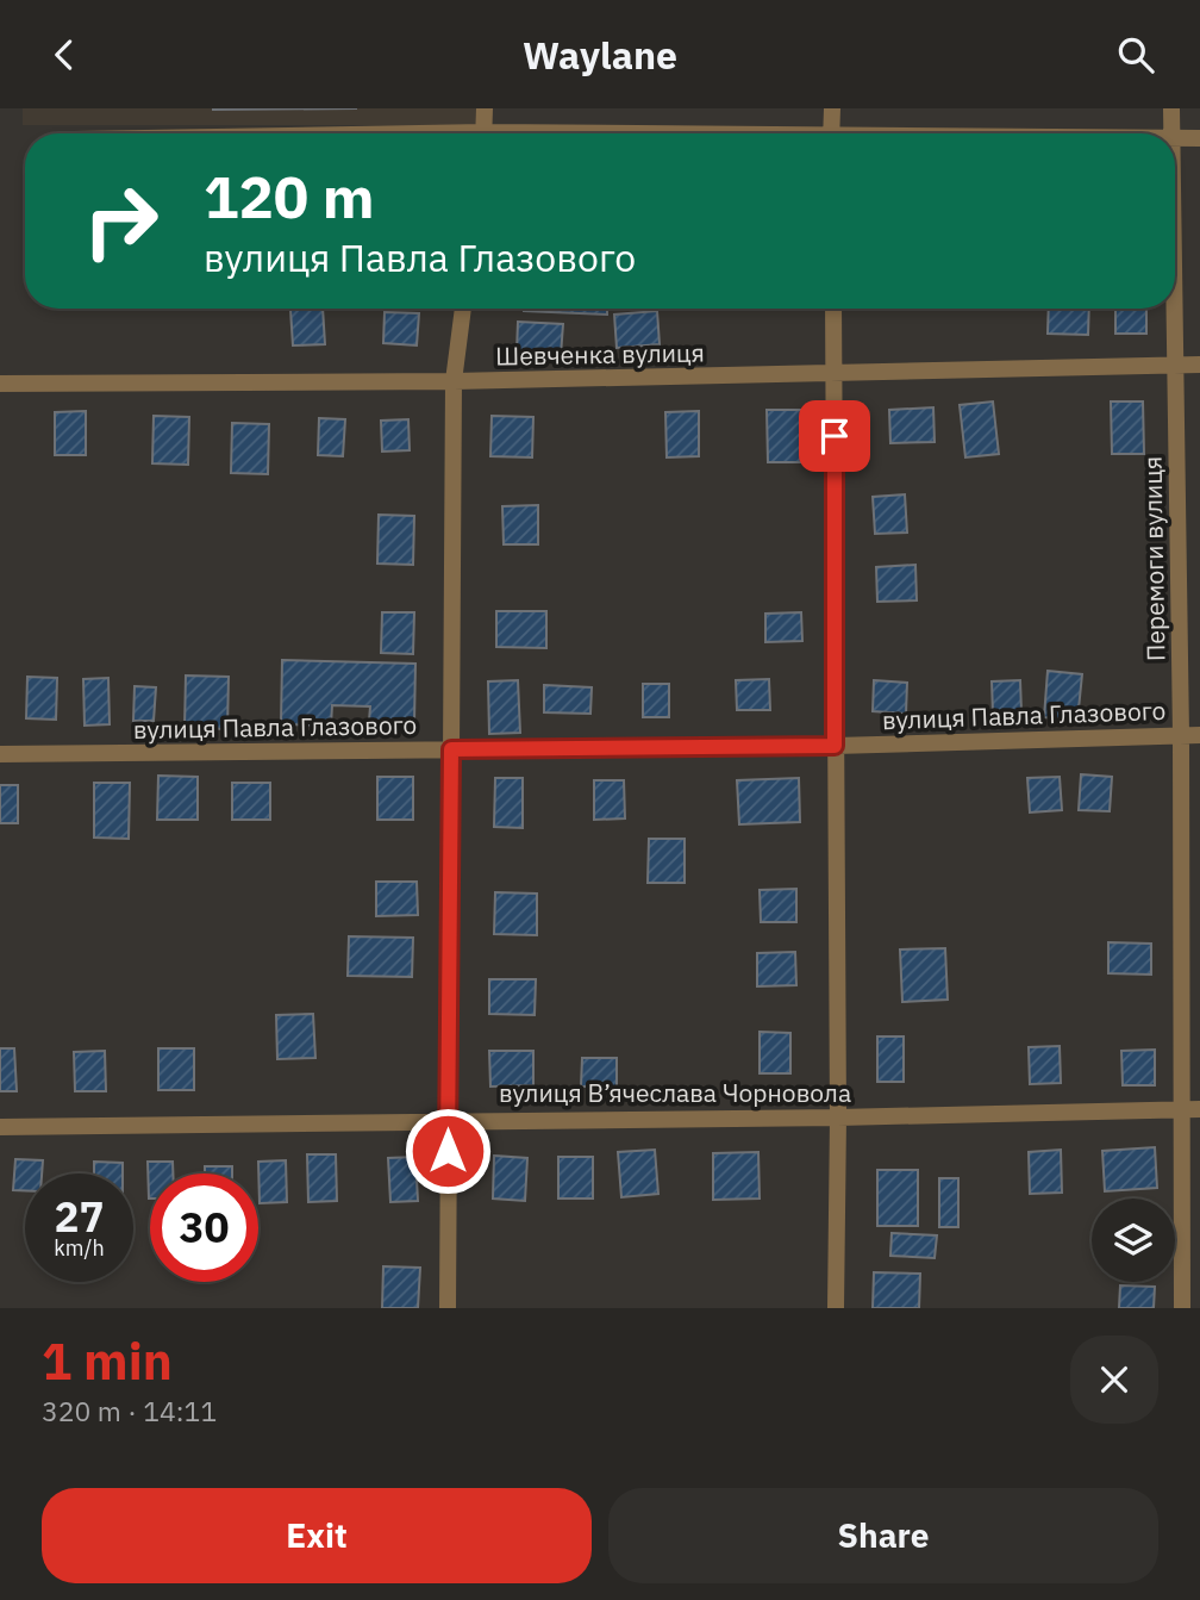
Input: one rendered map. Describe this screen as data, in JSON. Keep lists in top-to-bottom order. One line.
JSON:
{"streets":{"street":["Шевченка вулиця","Перемоги вулиця","вулиця Павла Глазового","вулиця В’ячеслава Чорновола"]},"crossings":[["Шевченка вулиця","Перемоги вулиця"],["Перемоги вулиця","вулиця Павла Глазового"],["Перемоги вулиця","вулиця В’ячеслава Чорновола"]],"page":{"header":"Waylane","turn":["120 m","вулиця Павла Глазового"],"speed":"27 km/h","limit":"30","heading":["1 min","320 m · 14:11"],"buttons":["Exit","Share"]}}
